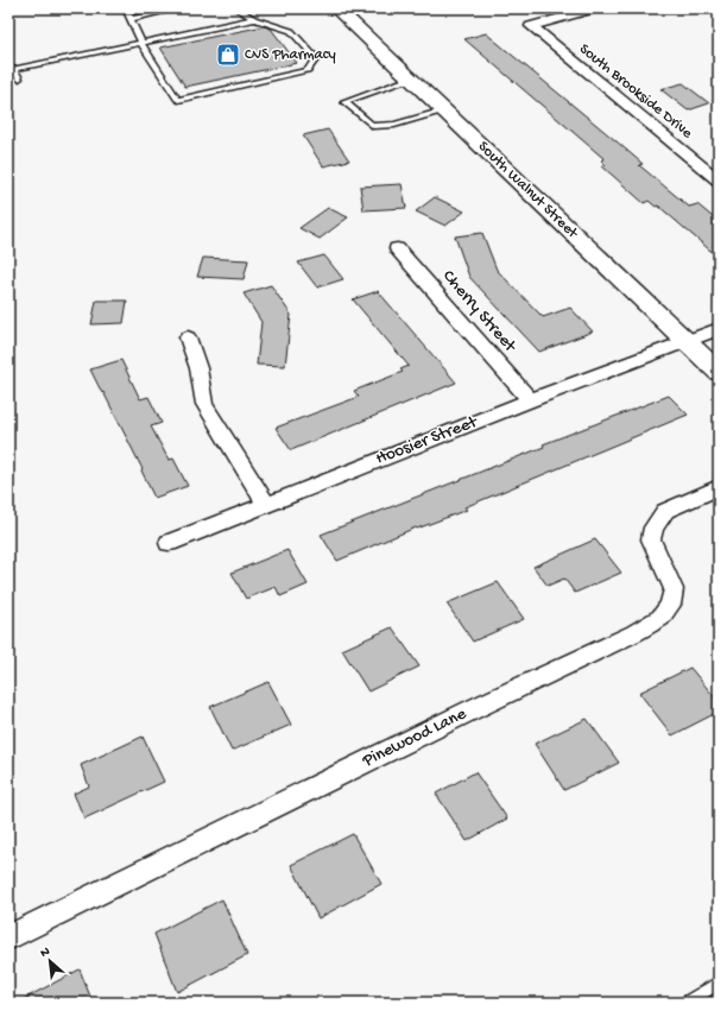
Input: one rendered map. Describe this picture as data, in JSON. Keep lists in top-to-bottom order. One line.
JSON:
{"streets":{"main road":["South Walnut Street"],"street":["South Brookside Drive","Cherry Street","Hoosier Street","Pinewood Lane"]},"crossings":[["South Walnut Street","Hoosier Street"],["Cherry Street","Hoosier Street"]],"places":{"shop":["CVS Pharmacy"]},"north":"top left"}
